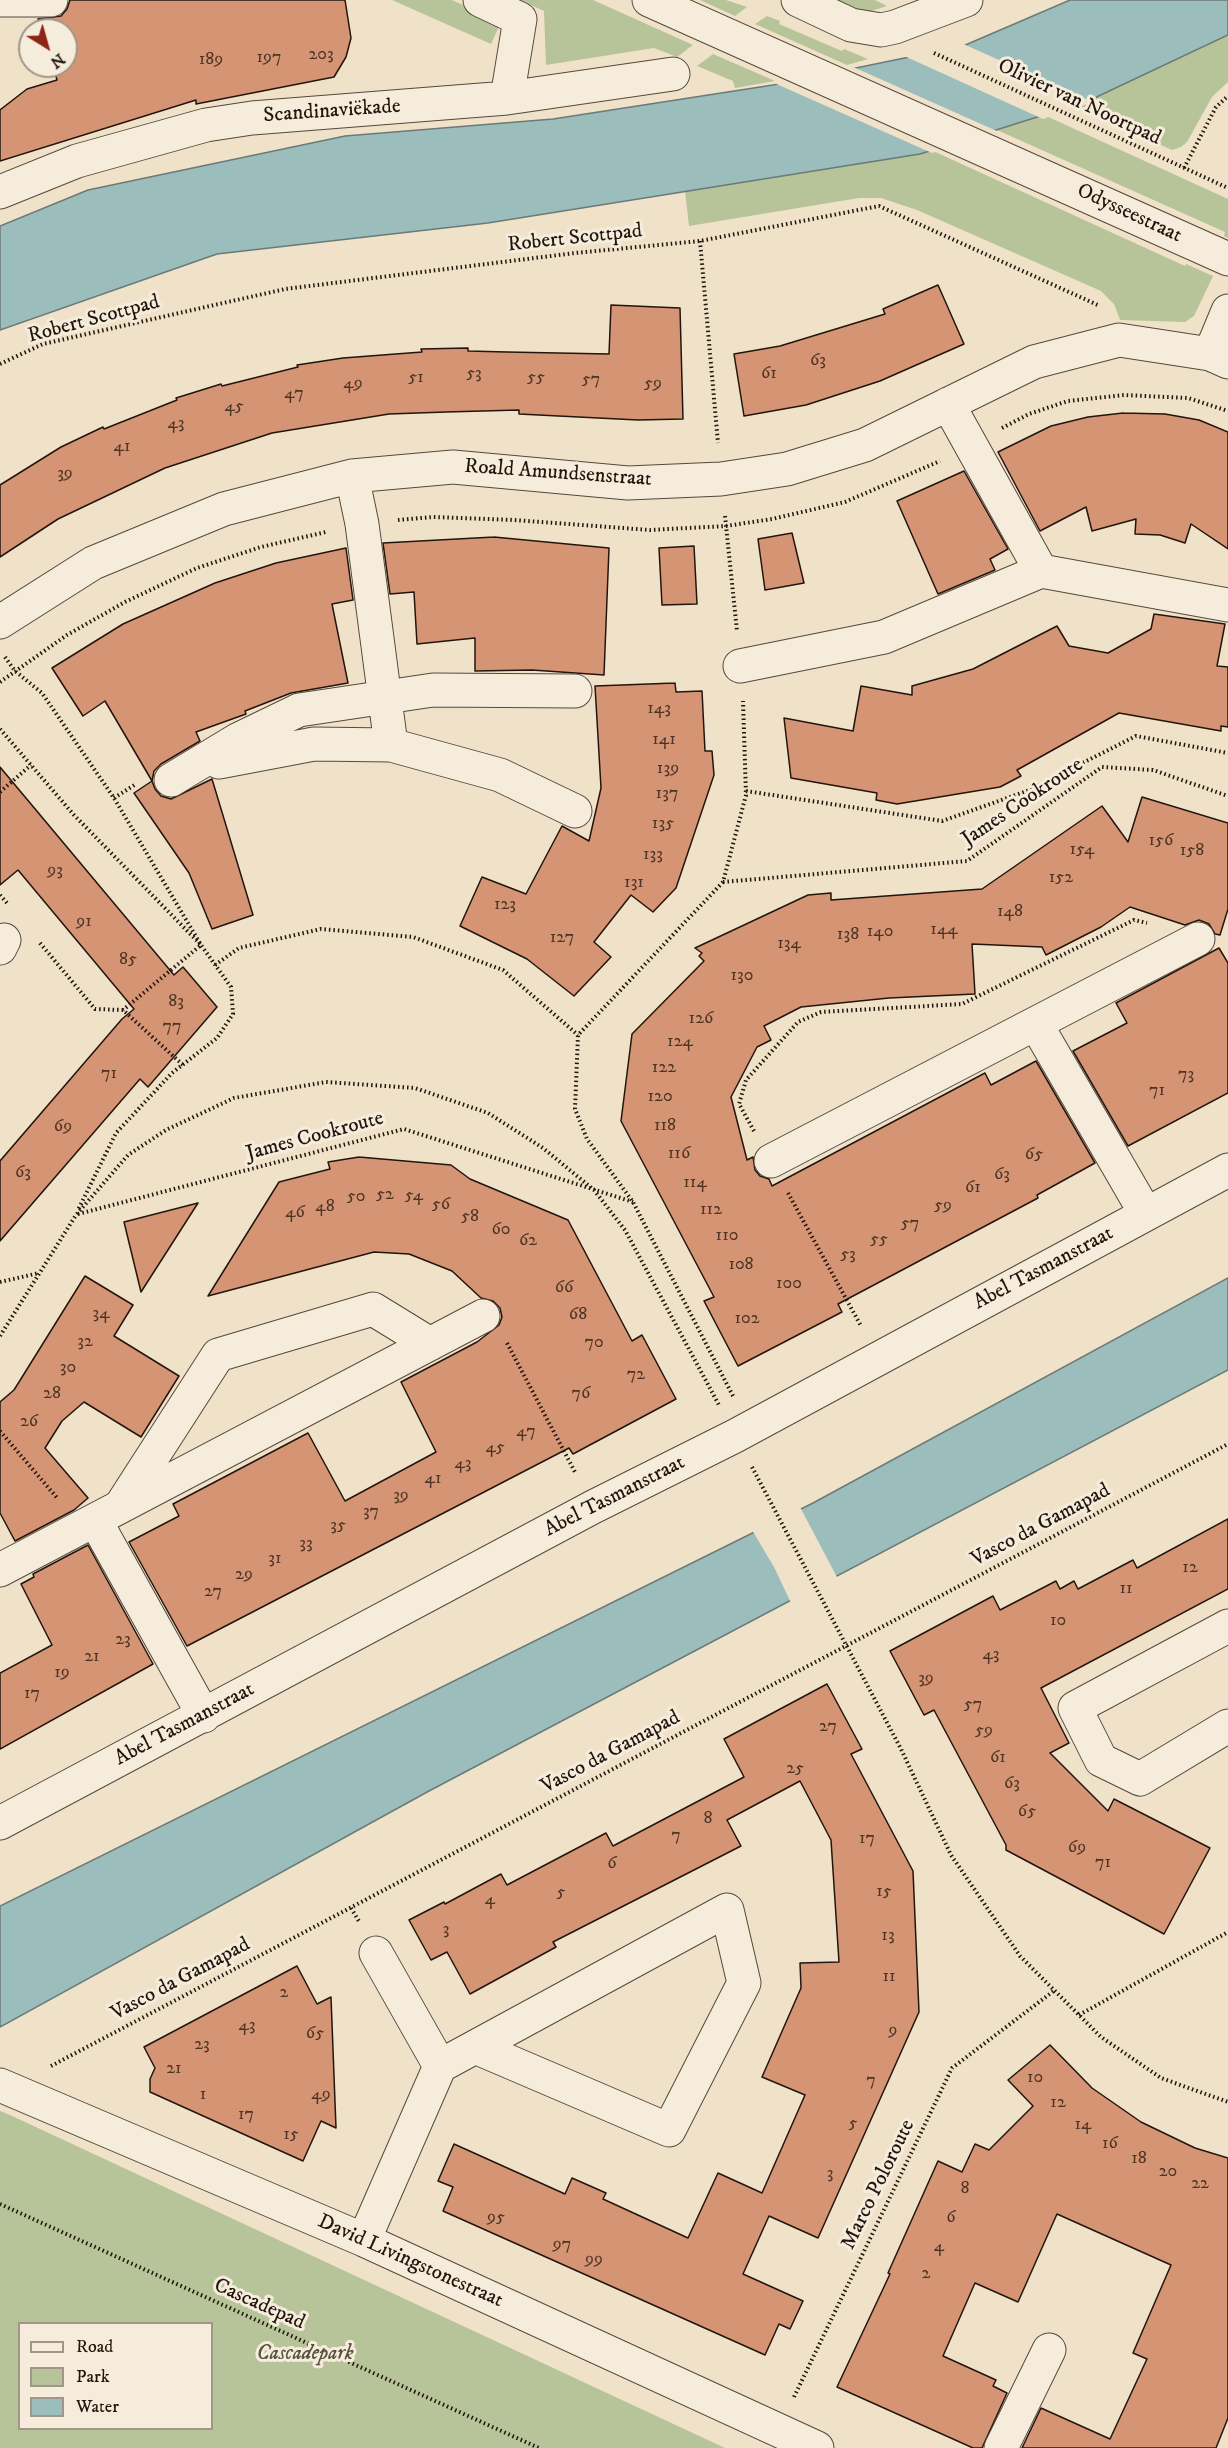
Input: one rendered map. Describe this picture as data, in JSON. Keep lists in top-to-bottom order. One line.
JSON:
{"streets":{"street":["Scandinaviëkade","Odysseestraat","Roald Amundsenstraat","Abel Tasmanstraat","David Livingstonestraat"],"path":["Olivier van Noortpad","Robert Scottpad","James Cookroute","Vasco da Gamapad","Marco Poloroute","Cascadepad"]},"crossings":[["Robert Scottpad","Roald Amundsenstraat"],["James Cookroute","Abel Tasmanstraat"],["Vasco da Gamapad","David Livingstonestraat"],["Marco Poloroute","David Livingstonestraat"]],"parks":["Cascadepark"],"house_numbers":["203","197","189","63","53","61","51","55","57","49","59","47","45","43","41","39","143","141","139","137","135","156","154","158","133","93","152","131","123","148","91","144","140","138","127","134","85","130","83","126","77","124","122","71","73","71","120","118","69","116","65","63","63","114","61","52","54","50","56","59","48","112","46","58","57","60","110","55","62","53","108","100","66","34","68","102","32","70","30","72","28","76","26","47","45","43","41","39","37","35","33","31","12","29","11","27","10","23","43","21","19","39","17","57","27","59","61","25","63","65","8","7","17","69","71","6","15","5","4","3","13","11","2","43","9","65","23","21","10","7","1","49","12","17","5","14","15","16","18","20","3","22","8","95","6","97","4","99","2"],"legend":["Road","Park","Water"],"north":"bottom right"}
